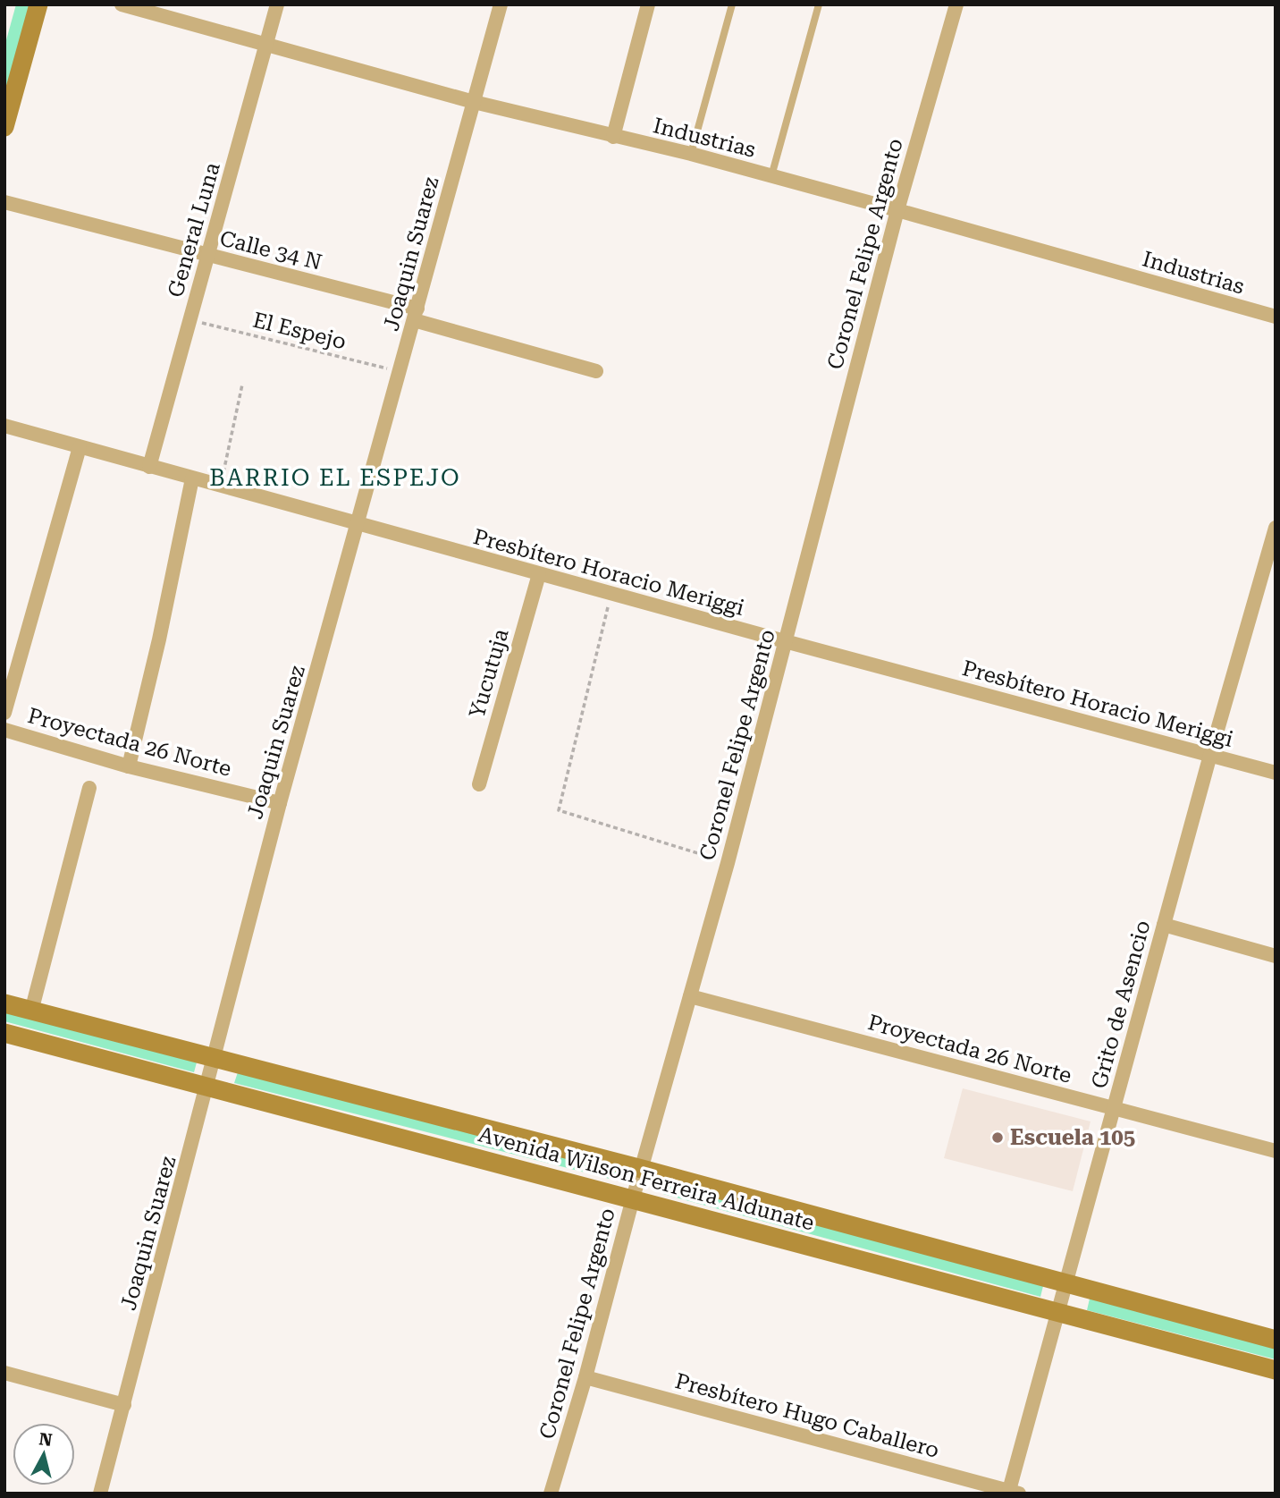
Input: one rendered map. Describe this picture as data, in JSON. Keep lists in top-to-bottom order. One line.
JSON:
{"streets":{"street":["Industrias","General Luna","Calle 34 N","Joaquin Suarez","Coronel Felipe Argento","Presbítero Horacio Meriggi","Yucutuja","Proyectada 26 Norte","Grito de Asencio","Avenida Wilson Ferreira Aldunate","Presbítero Hugo Caballero"],"path":["El Espejo"]},"crossings":[["Industrias","General Luna"],["Industrias","Joaquin Suarez"],["Industrias","Coronel Felipe Argento"],["General Luna","Calle 34 N"],["General Luna","El Espejo"],["General Luna","Presbítero Horacio Meriggi"],["Calle 34 N","Joaquin Suarez"],["Joaquin Suarez","El Espejo"],["Joaquin Suarez","Presbítero Horacio Meriggi"],["Joaquin Suarez","Proyectada 26 Norte"],["Joaquin Suarez","Avenida Wilson Ferreira Aldunate"],["Coronel Felipe Argento","Presbítero Horacio Meriggi"],["Coronel Felipe Argento","Proyectada 26 Norte"],["Coronel Felipe Argento","Avenida Wilson Ferreira Aldunate"],["Coronel Felipe Argento","Presbítero Hugo Caballero"],["Presbítero Horacio Meriggi","Yucutuja"],["Presbítero Horacio Meriggi","Grito de Asencio"],["Proyectada 26 Norte","Grito de Asencio"],["Grito de Asencio","Avenida Wilson Ferreira Aldunate"],["Grito de Asencio","Presbítero Hugo Caballero"]],"districts":["BARRIO EL ESPEJO"],"places":["Escuela 105"],"north":"top"}
